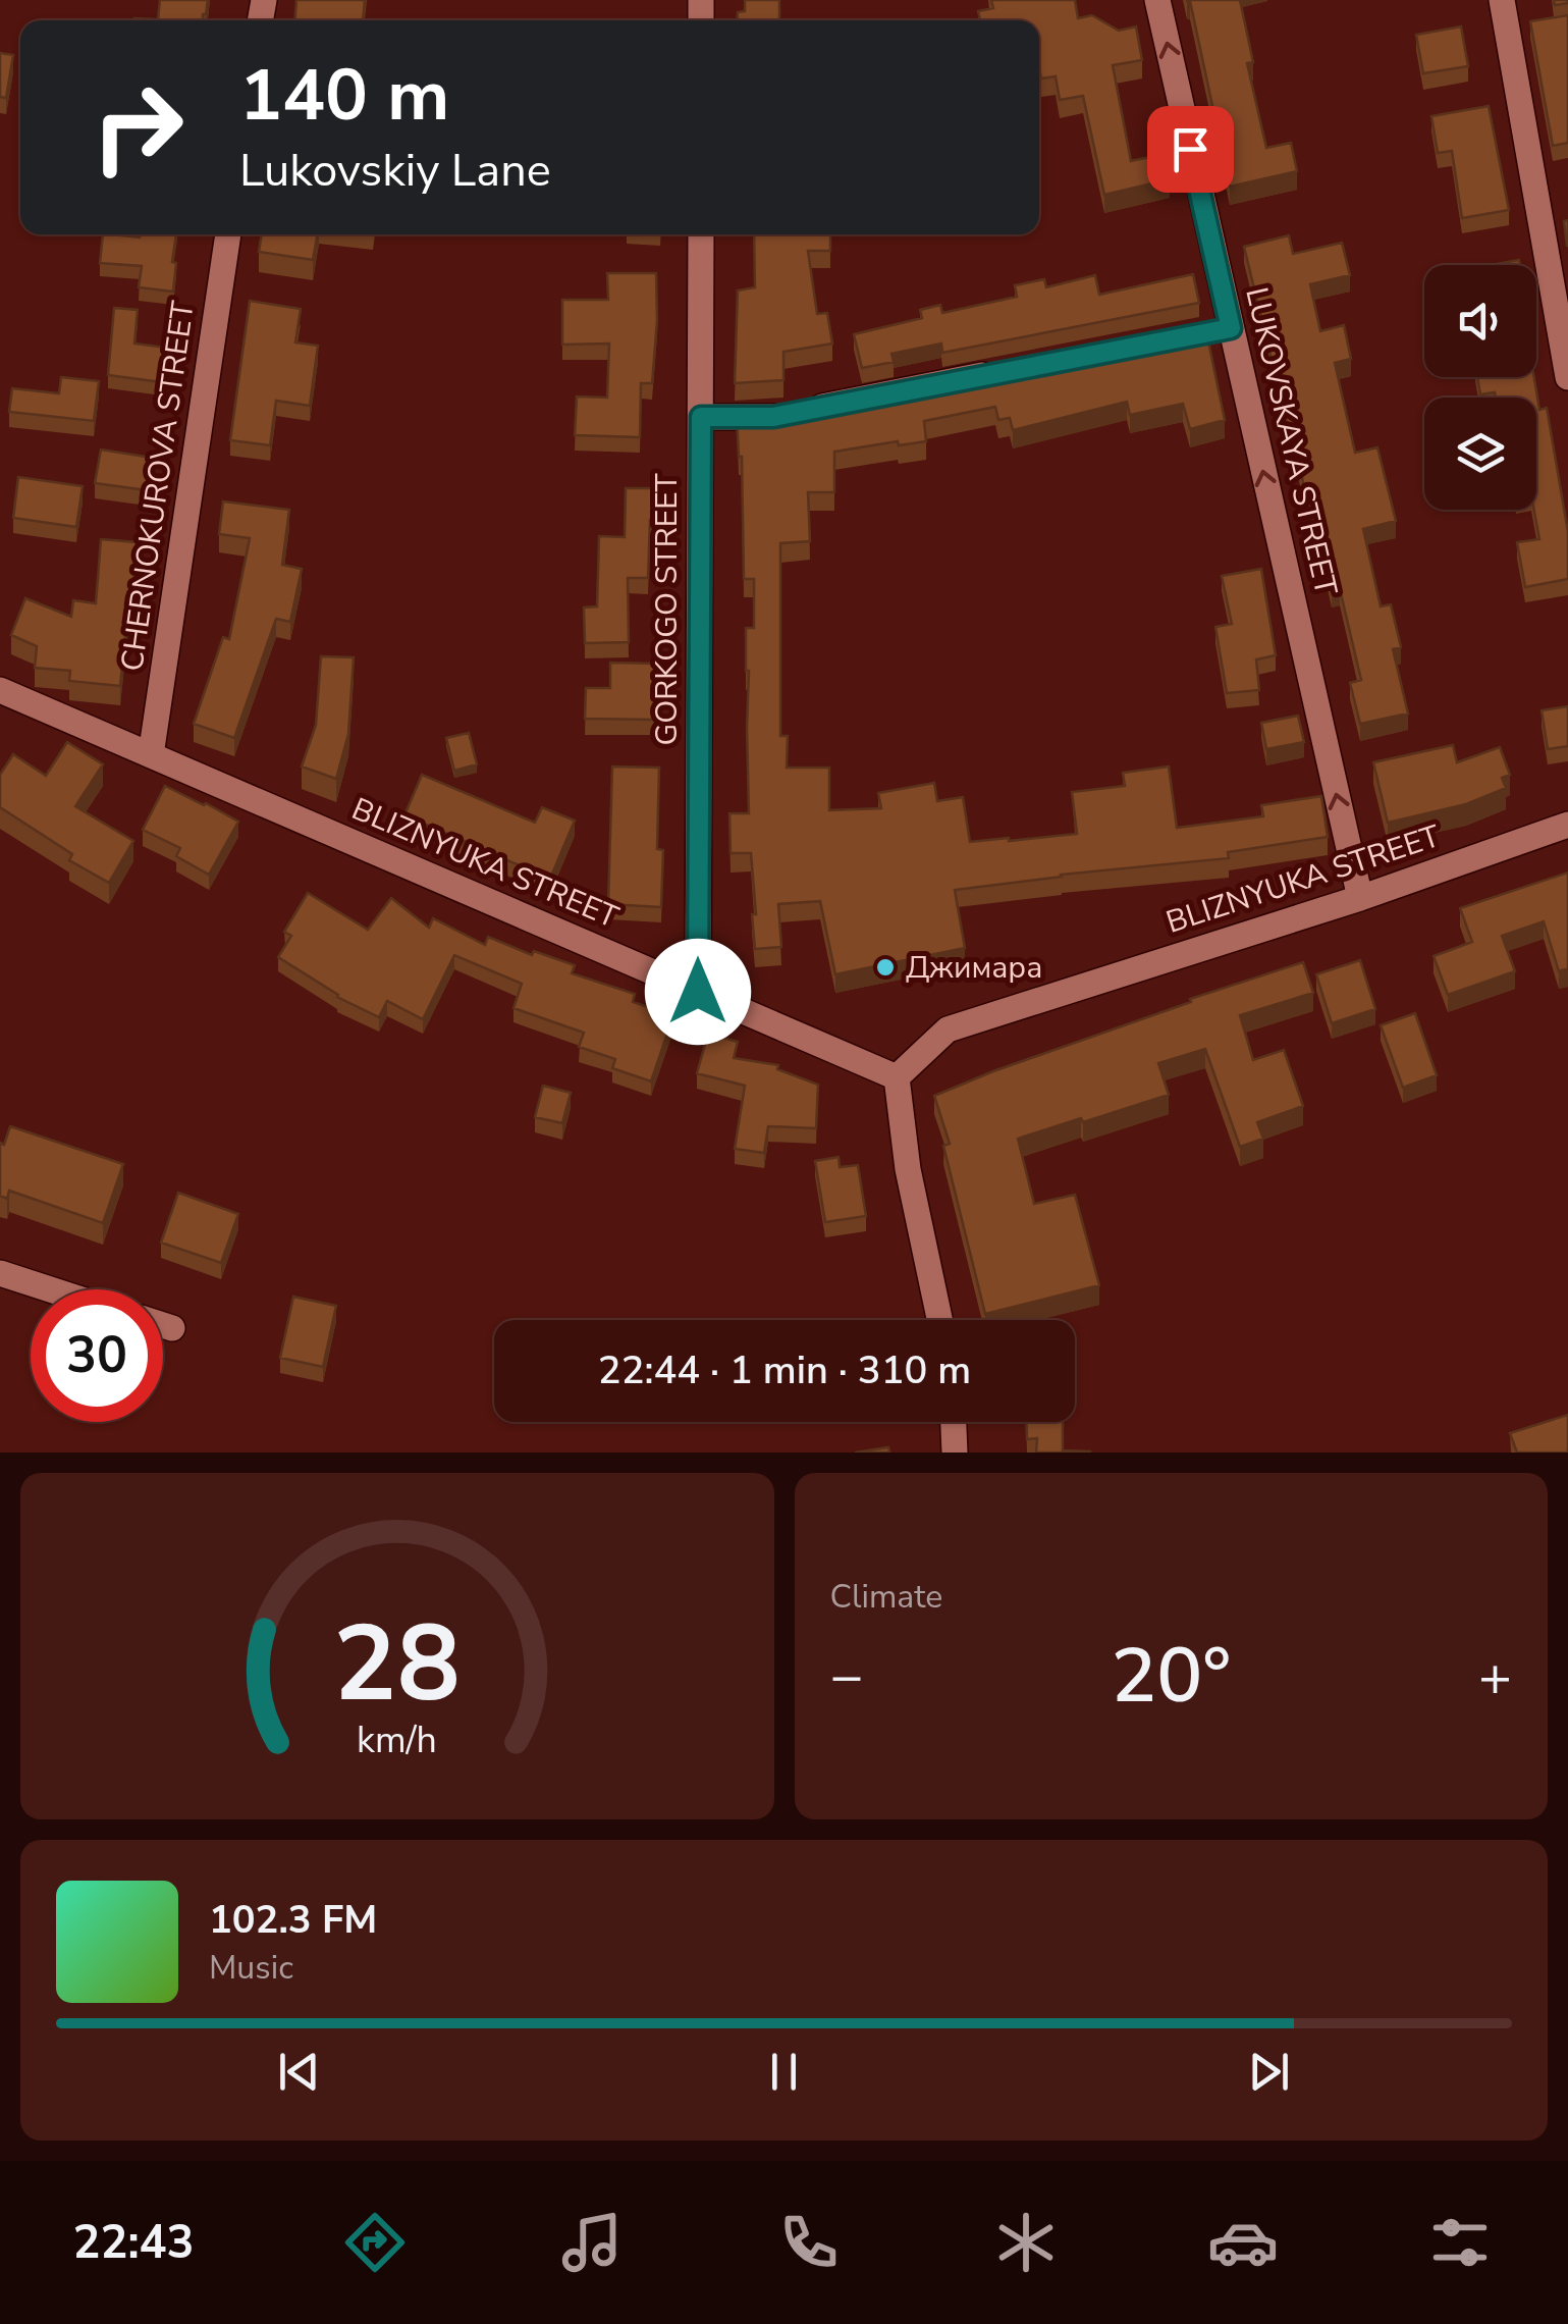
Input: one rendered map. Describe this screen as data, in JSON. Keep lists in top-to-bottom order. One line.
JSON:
{"streets":{"street":["LUKOVSKAYA STREET","CHERNOKUROVA STREET","GORKOGO STREET","BLIZNYUKA STREET"]},"crossings":[["LUKOVSKAYA STREET","BLIZNYUKA STREET"],["CHERNOKUROVA STREET","BLIZNYUKA STREET"],["GORKOGO STREET","BLIZNYUKA STREET"]],"one_way":["LUKOVSKAYA STREET"],"places":["Джимара"],"page":{"turn":["140 m","Lukovskiy Lane"],"limit":"30","trip":"22:44 · 1 min · 310 m","tile":"Climate","heat":["−","20°","+"],"song":["102.3 FM","Music"],"tabs":"22:43","gauge":["28","km/h"]}}
